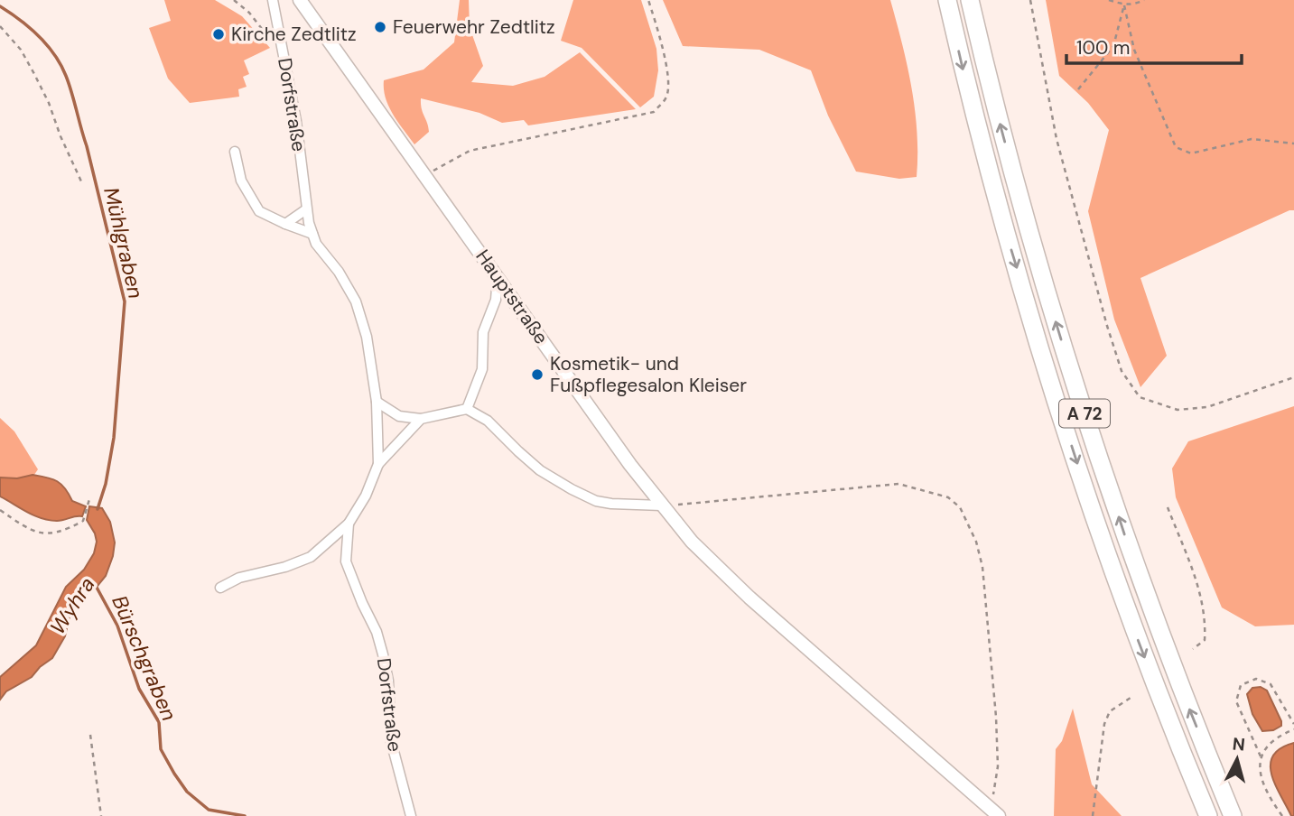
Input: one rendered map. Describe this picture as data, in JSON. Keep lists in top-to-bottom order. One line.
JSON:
{"streets":{"highway":["A 72"],"main road":["Hauptstraße"],"street":["Dorfstraße"]},"water":["Mühlgraben","Wyhra","Bürschgraben"],"places":["Feuerwehr Zedtlitz","Kirche Zedtlitz","Kosmetik- und Fußpflegesalon Kleiser"],"scale_bar":"100 m","north":"top"}
